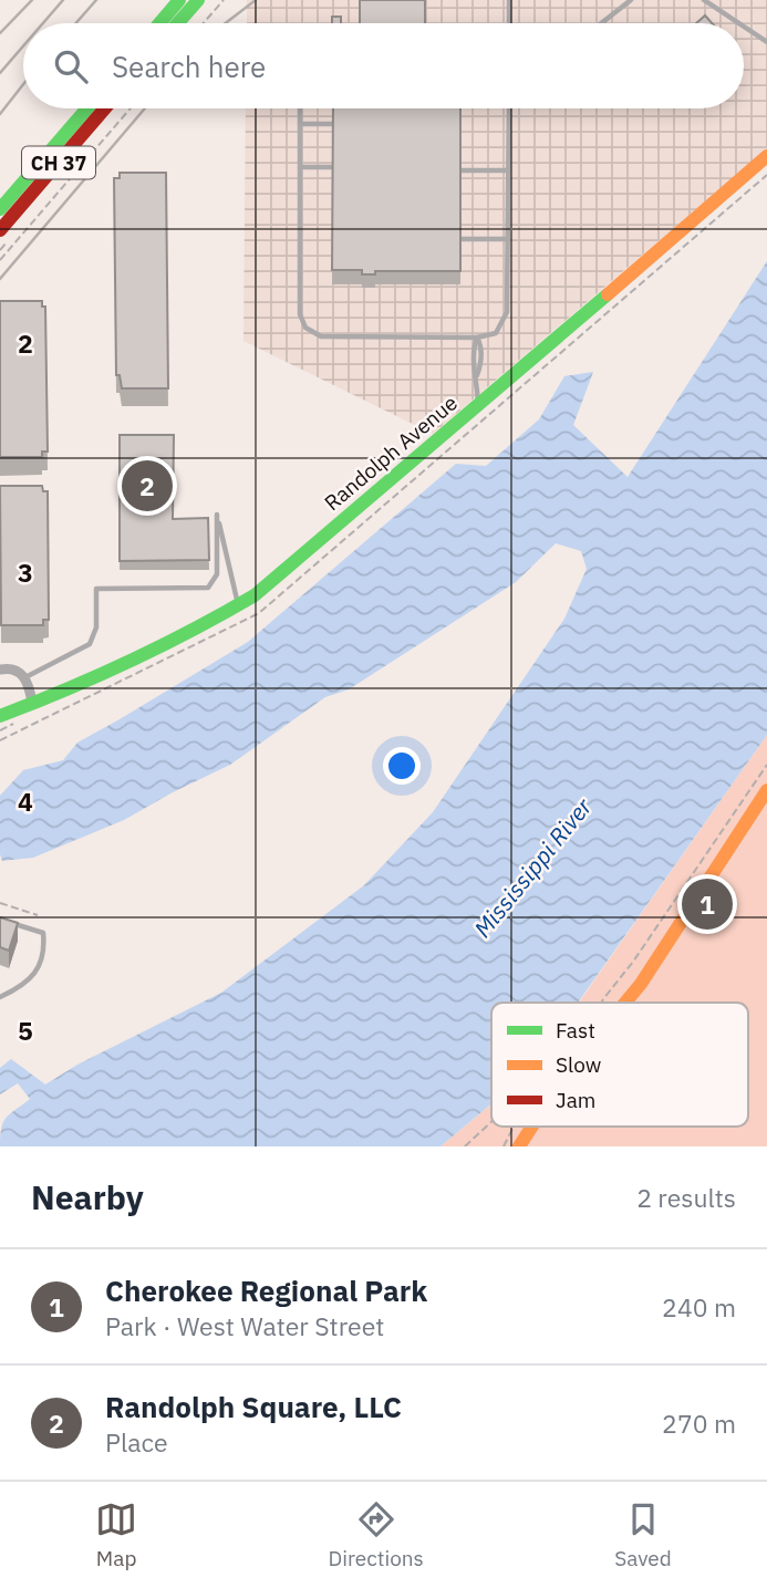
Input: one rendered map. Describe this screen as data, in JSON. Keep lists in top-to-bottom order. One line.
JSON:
{"streets":{"main road":["CH 37","Randolph Avenue"]},"water":["Mississippi River"],"legend":["Fast","Slow","Jam"],"page":{"search":"Search here","pins":["2","1"],"heading":["Nearby","2 results"],"list":[{"mark":"1","name":"Cherokee Regional Park","note":"Park · West Water Street","value":"240 m"},{"mark":"2","name":"Randolph Square, LLC","note":"Place","value":"270 m"}],"nav":["Map","Directions","Saved"]},"grid":{"rows":["2","3","4","5"]}}
